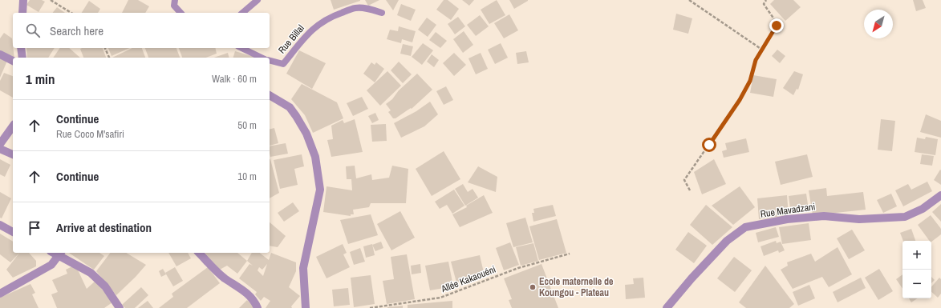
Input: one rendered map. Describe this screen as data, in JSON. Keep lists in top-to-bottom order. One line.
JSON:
{"streets":{"street":["Rue Mavadzani"],"lane":["Rue Billal"],"path":["Allée Kakaouéni"]},"places":["Ecole maternelle de Koungou - Plateau"],"north":"bottom left","page":{"search":"Search here","heading":["1 min","Walk · 60 m"],"list":[["Continue","Rue Coco M'safiri","50 m"],["Continue","10 m"],"Arrive at destination"],"map_buttons":["+","−"]}}
